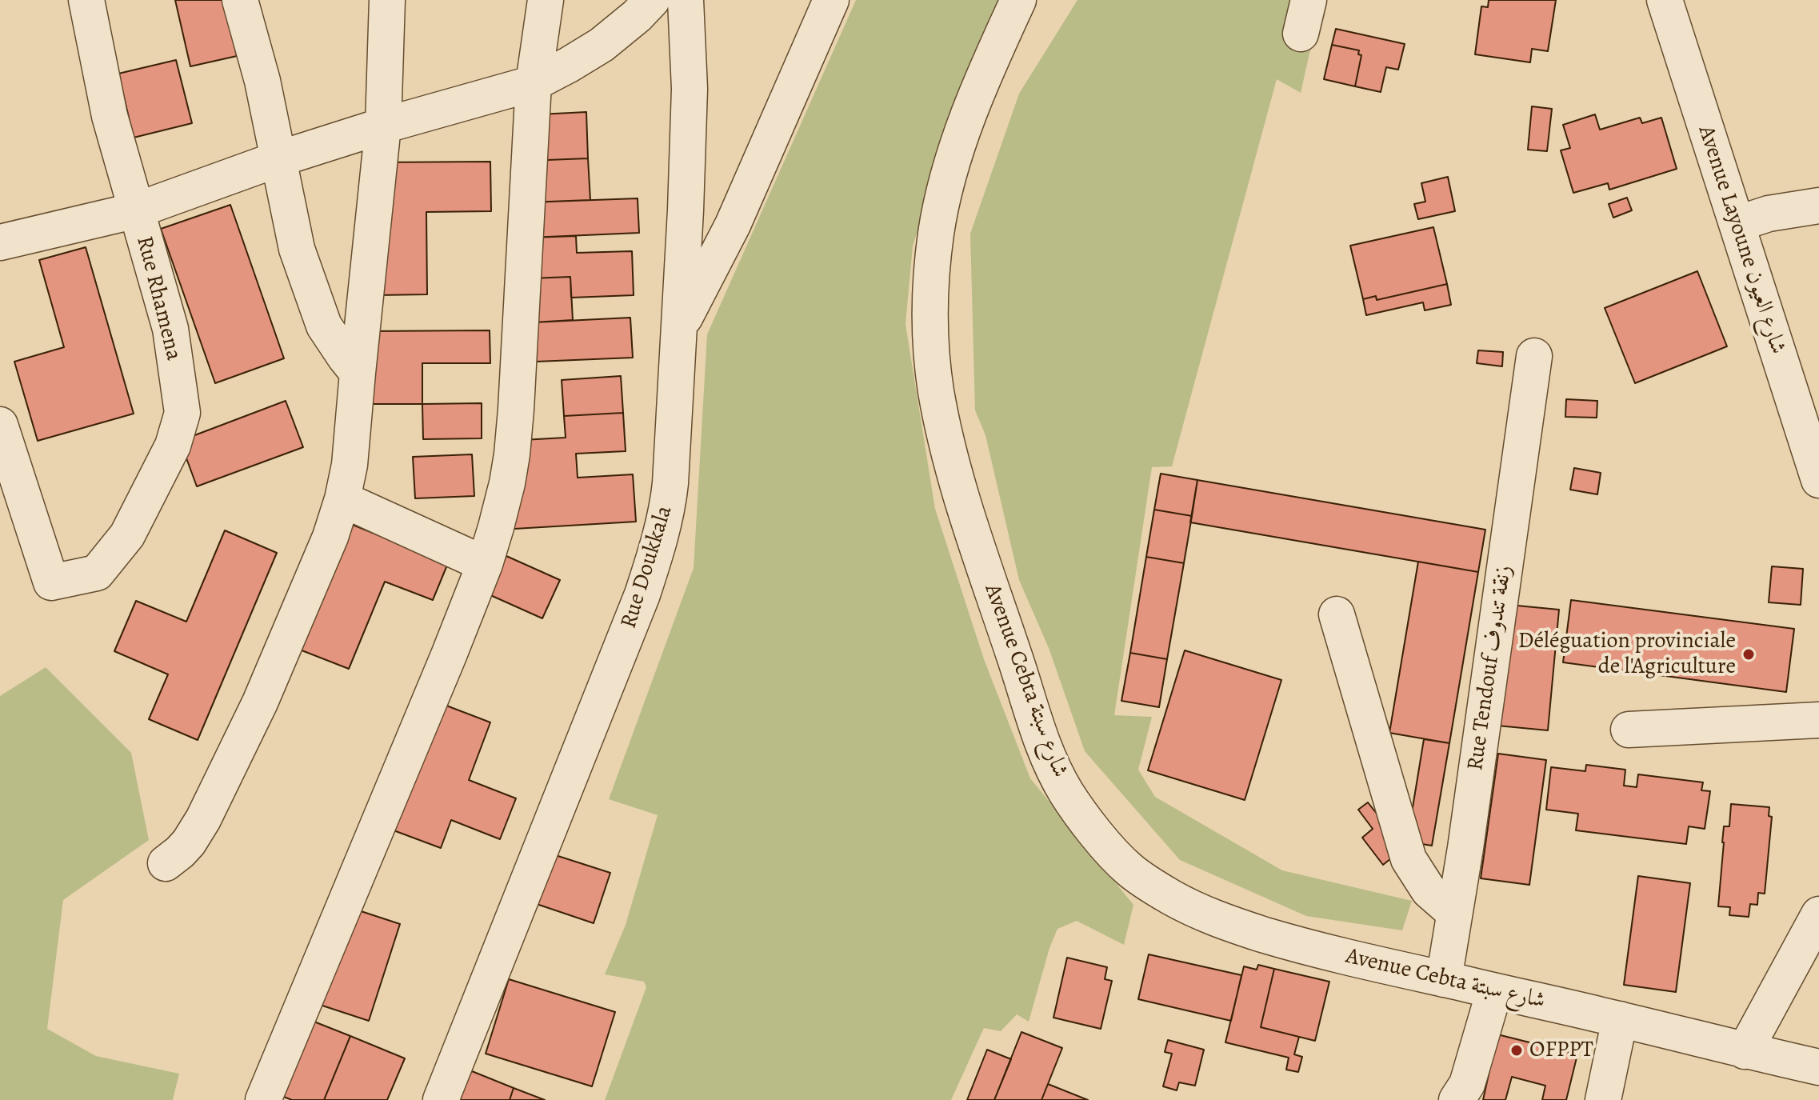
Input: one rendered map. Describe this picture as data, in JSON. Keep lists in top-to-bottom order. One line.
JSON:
{"streets":{"street":["Avenue Layoune شارع العيون","Rue Rhamena","Rue Doukkala","Rue Tendouf زنقة تندوف","Avenue Cebta شارع سبتة"]},"crossings":[["Rue Tendouf زنقة تندوف","Avenue Cebta شارع سبتة"]],"places":["Déléguation provinciale de l'Agriculture","OFPPT"]}
